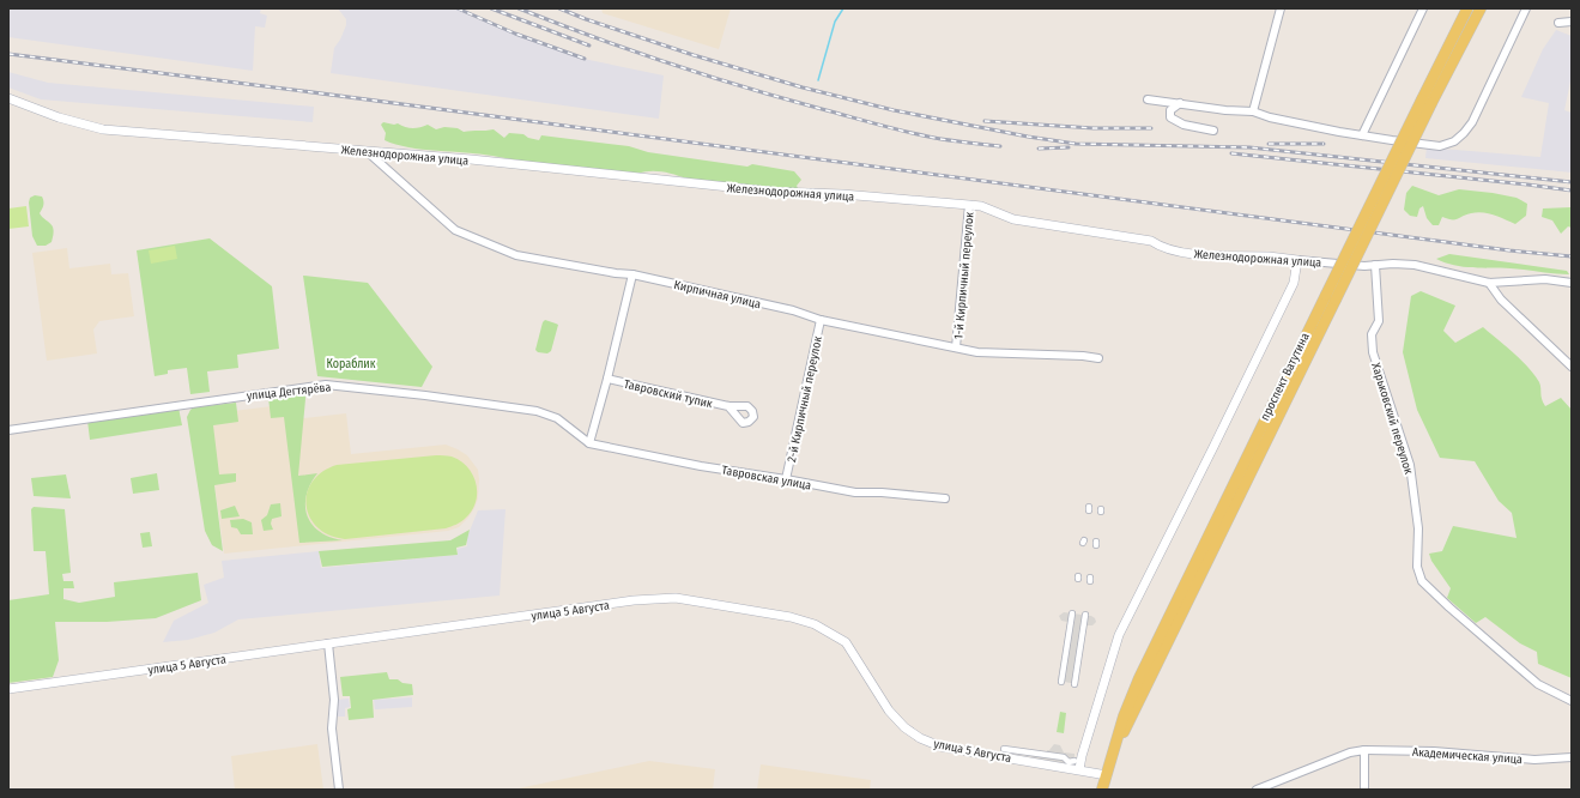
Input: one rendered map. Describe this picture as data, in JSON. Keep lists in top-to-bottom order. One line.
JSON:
{"streets":{"main road":["проспект Ватутина"],"street":["Железнодорожная улица","1-й Кирпичный переулок","Кирпичная улица","улица Дегтярёва","Тавровский тупик","2-й Кирпичный переулок","Харьковский переулок","Тавровская улица","улица 5 Августа","Академическая улица"]},"crossings":[["Железнодорожная улица","1-й Кирпичный переулок"],["Железнодорожная улица","Кирпичная улица"],["Железнодорожная улица","Харьковский переулок"],["1-й Кирпичный переулок","Кирпичная улица"],["Кирпичная улица","2-й Кирпичный переулок"],["проспект Ватутина","улица 5 Августа"],["улица Дегтярёва","Тавровская улица"],["2-й Кирпичный переулок","Тавровская улица"]],"parks":["Кораблик"]}
